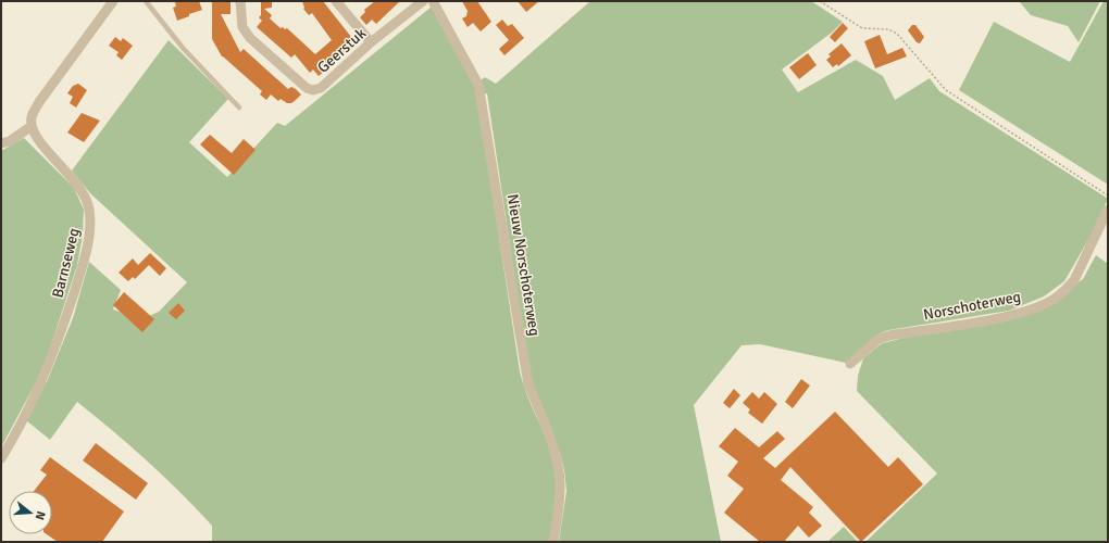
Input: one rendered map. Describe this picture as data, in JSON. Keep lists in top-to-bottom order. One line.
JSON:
{"streets":{"street":["Geerstuk","Barnseweg","Nieuw Norschoterweg","Norschoterweg"]},"north":"right"}
